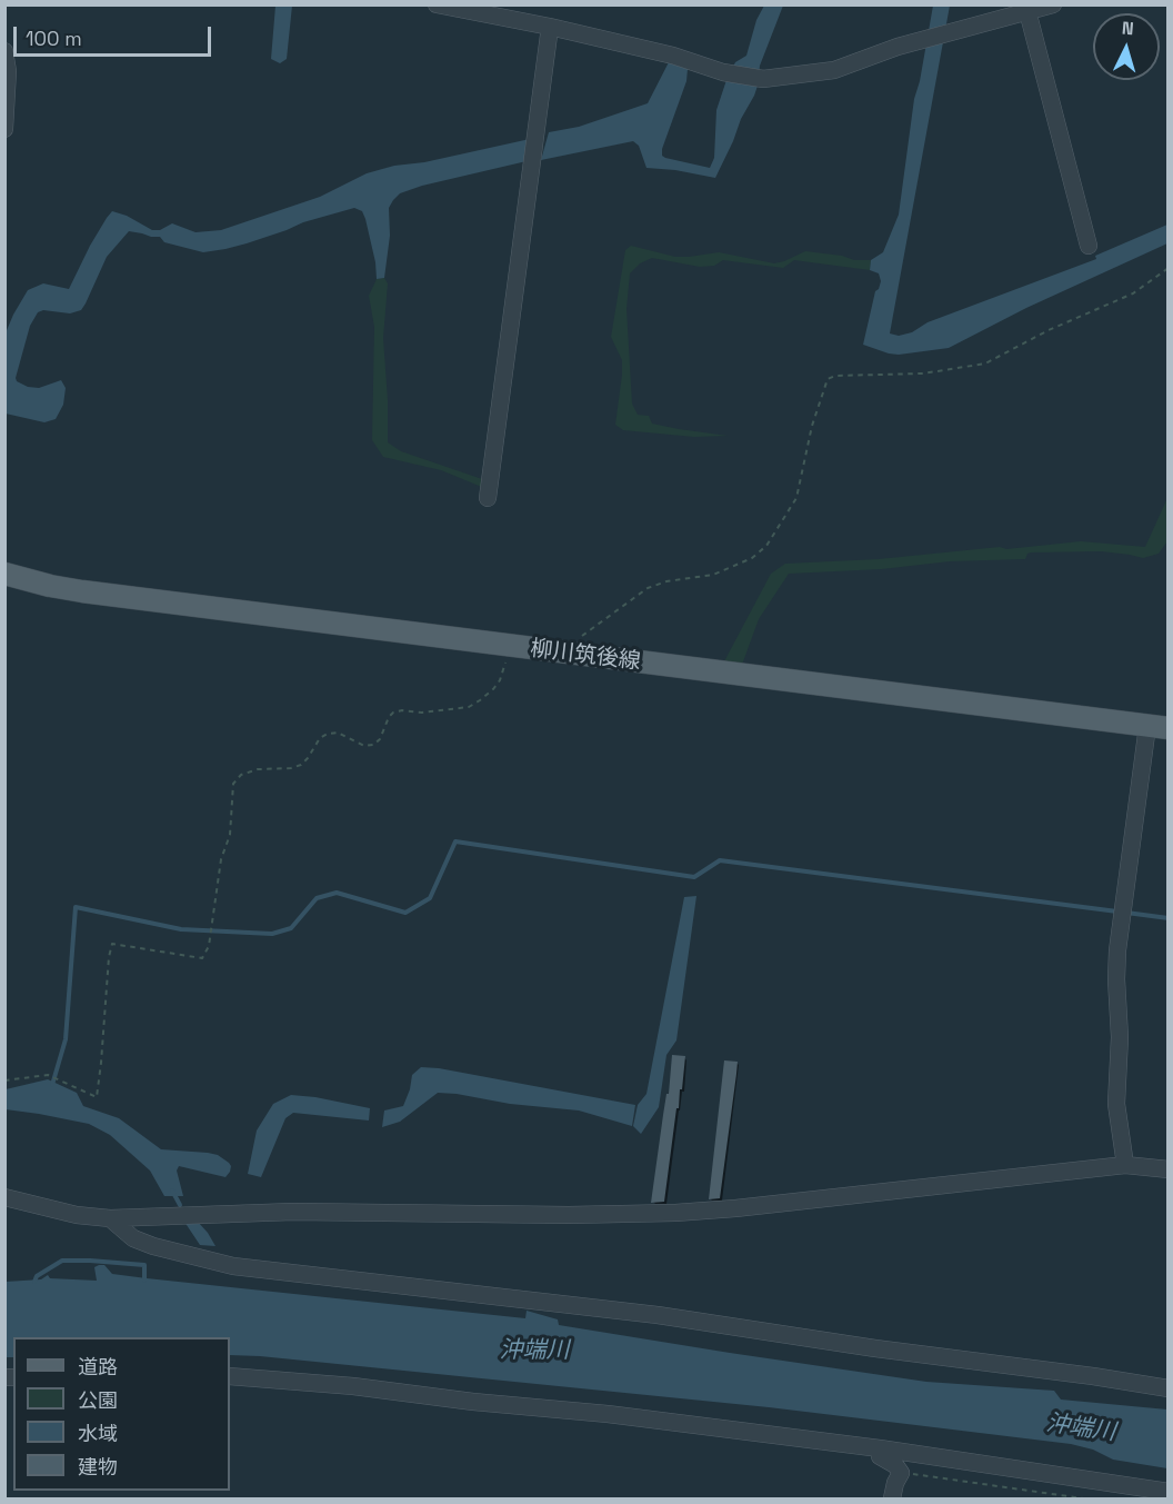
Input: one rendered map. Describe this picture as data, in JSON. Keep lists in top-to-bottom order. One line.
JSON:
{"streets":{"main road":["柳川筑後線"]},"water":["沖端川"],"legend":["道路","公園","水域","建物"],"scale_bar":"100 m","north":"top"}
